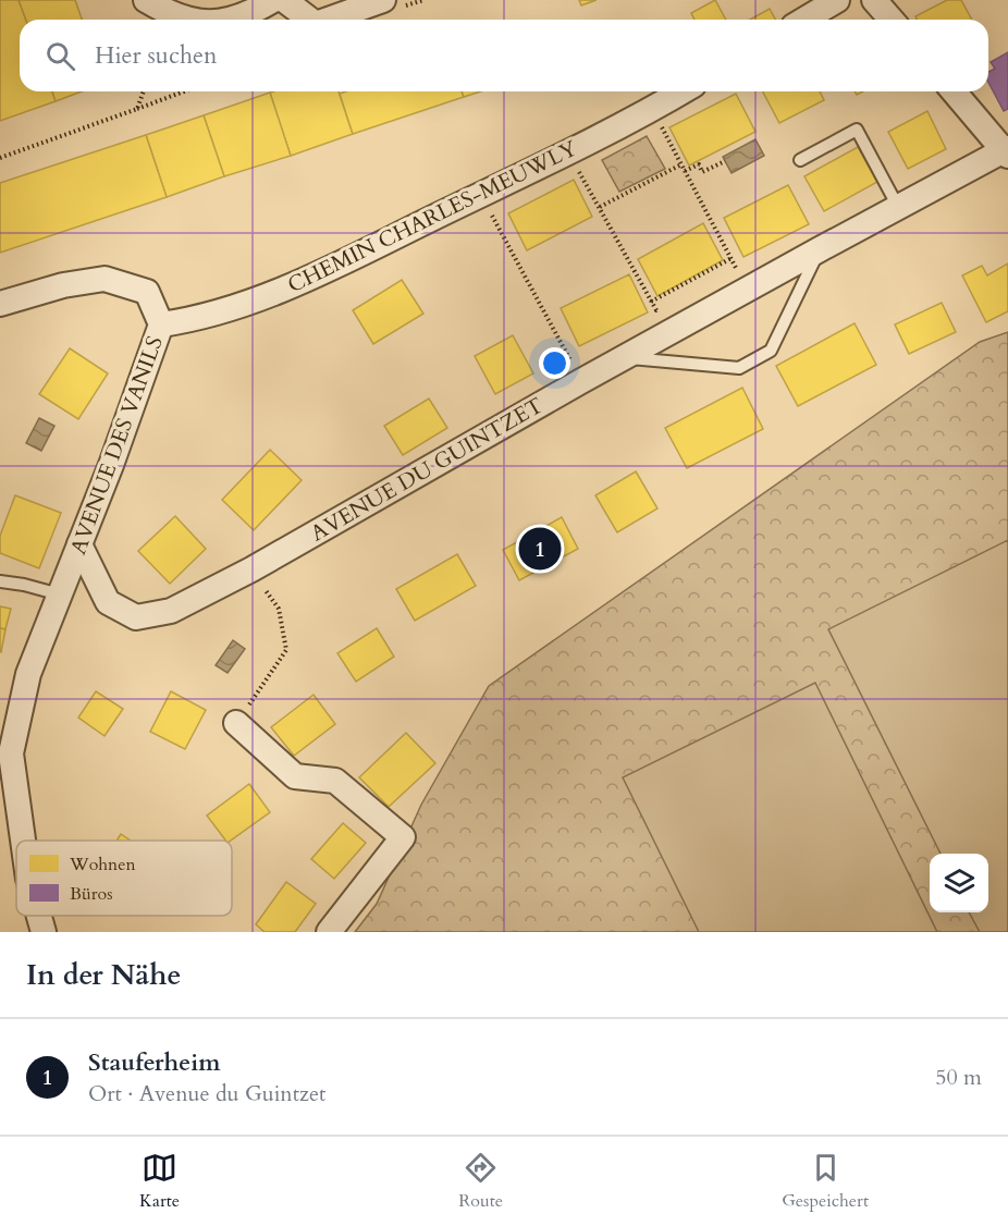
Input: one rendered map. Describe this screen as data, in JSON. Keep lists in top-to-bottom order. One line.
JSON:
{"streets":{"street":["CHEMIN CHARLES-MEUWLY","AVENUE DES VANILS","AVENUE DU GUINTZET"]},"crossings":[["CHEMIN CHARLES-MEUWLY","AVENUE DES VANILS"],["AVENUE DES VANILS","AVENUE DU GUINTZET"]],"legend":["Wohnen","Büros"],"page":{"search":"Hier suchen","pins":"1","heading":"In der Nähe","list":[{"mark":"1","name":"Stauferheim","note":"Ort · Avenue du Guintzet","value":"50 m"}],"nav":["Karte","Route","Gespeichert"]}}
